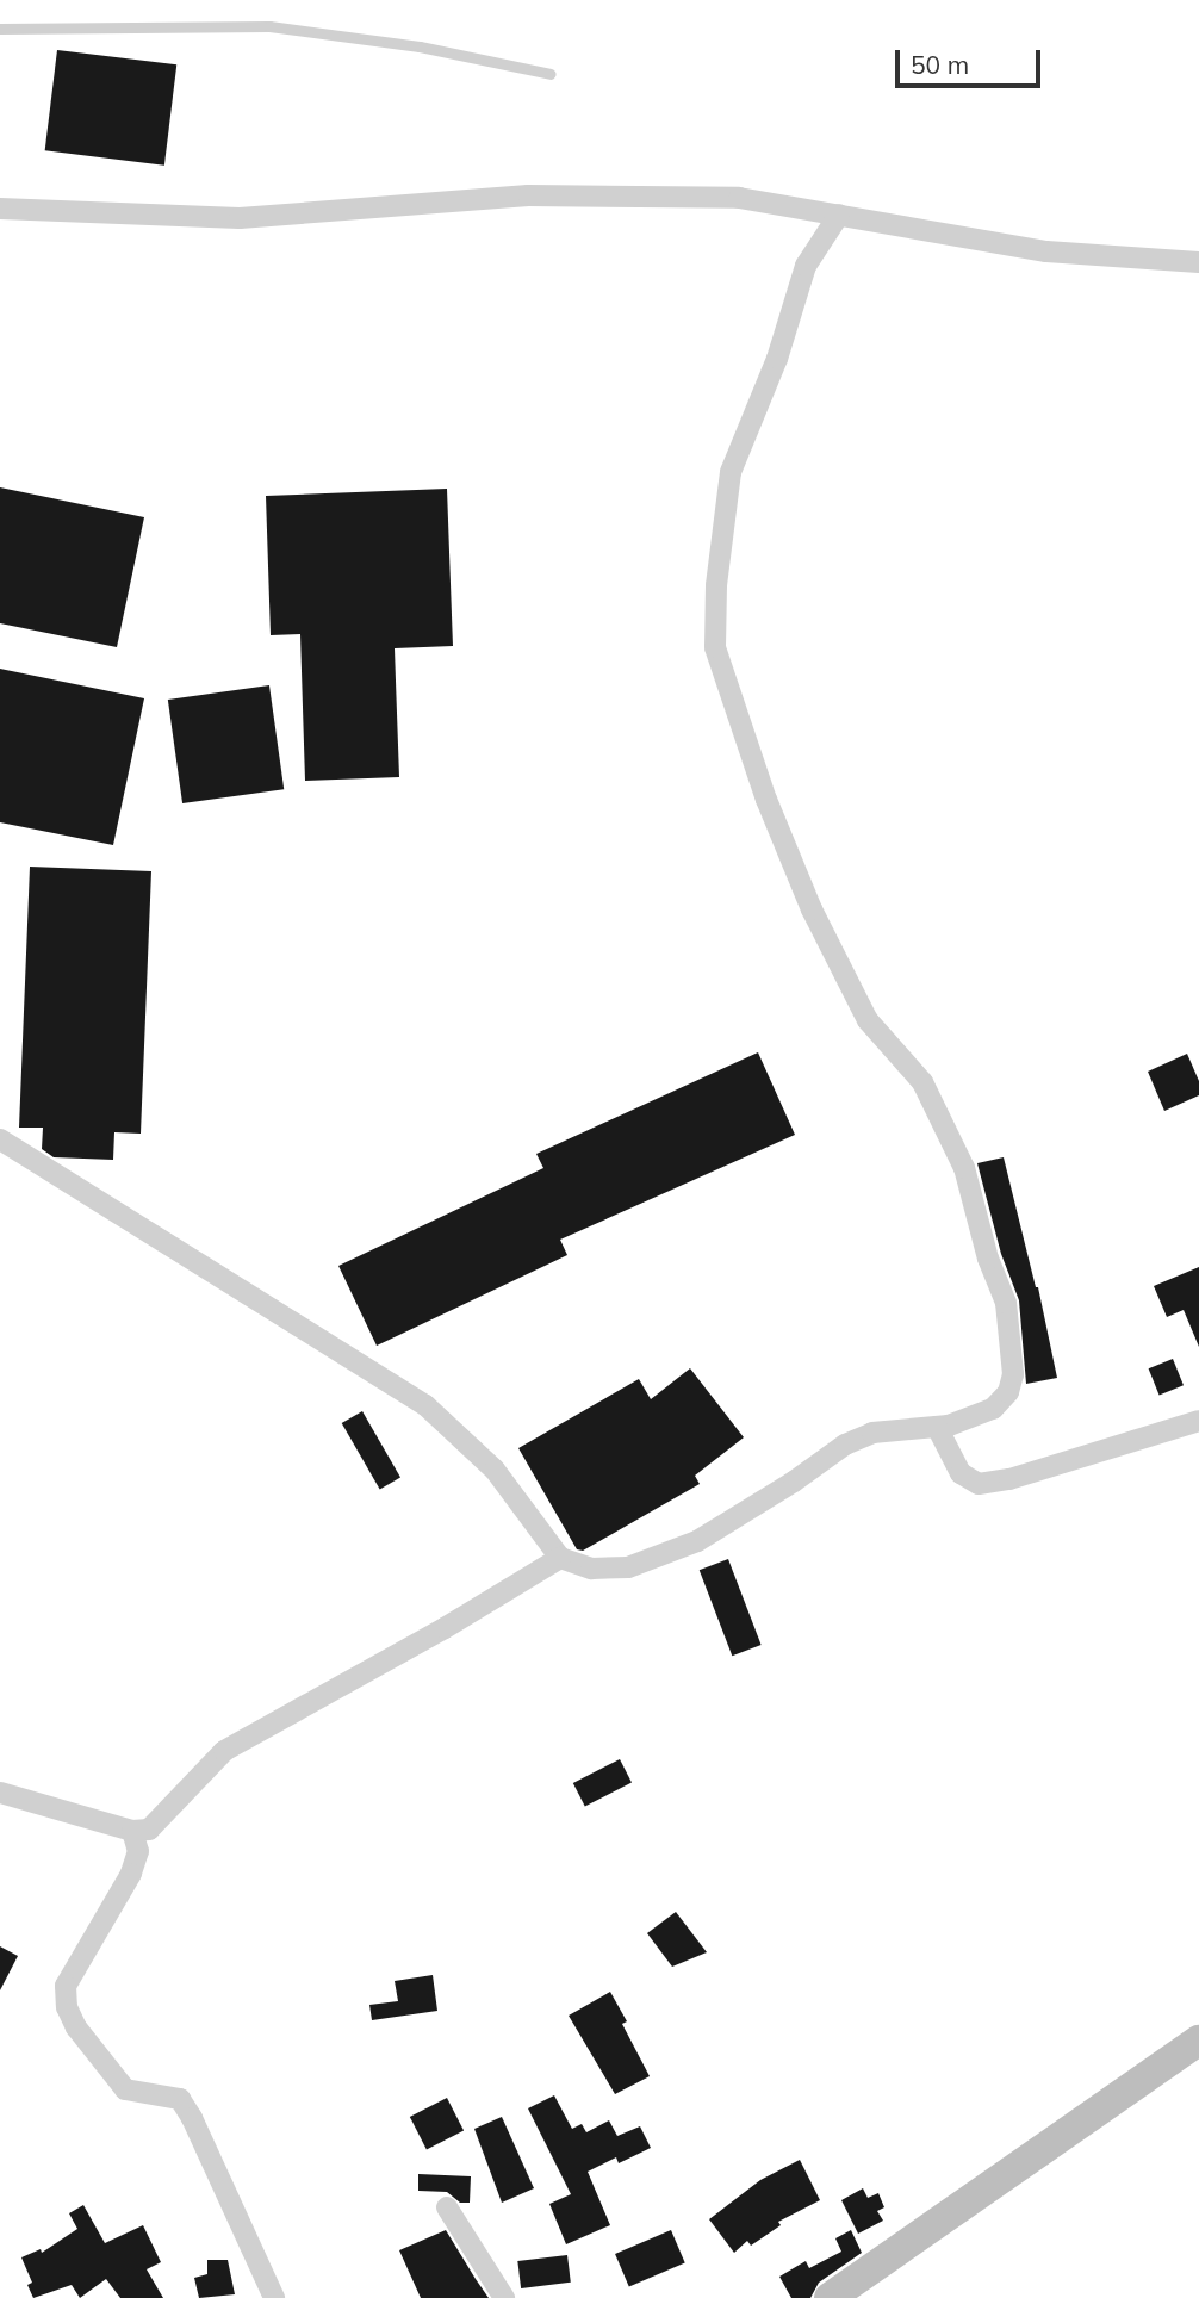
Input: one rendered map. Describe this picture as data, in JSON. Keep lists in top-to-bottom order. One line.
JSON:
{"scale_bar":"50 m"}
